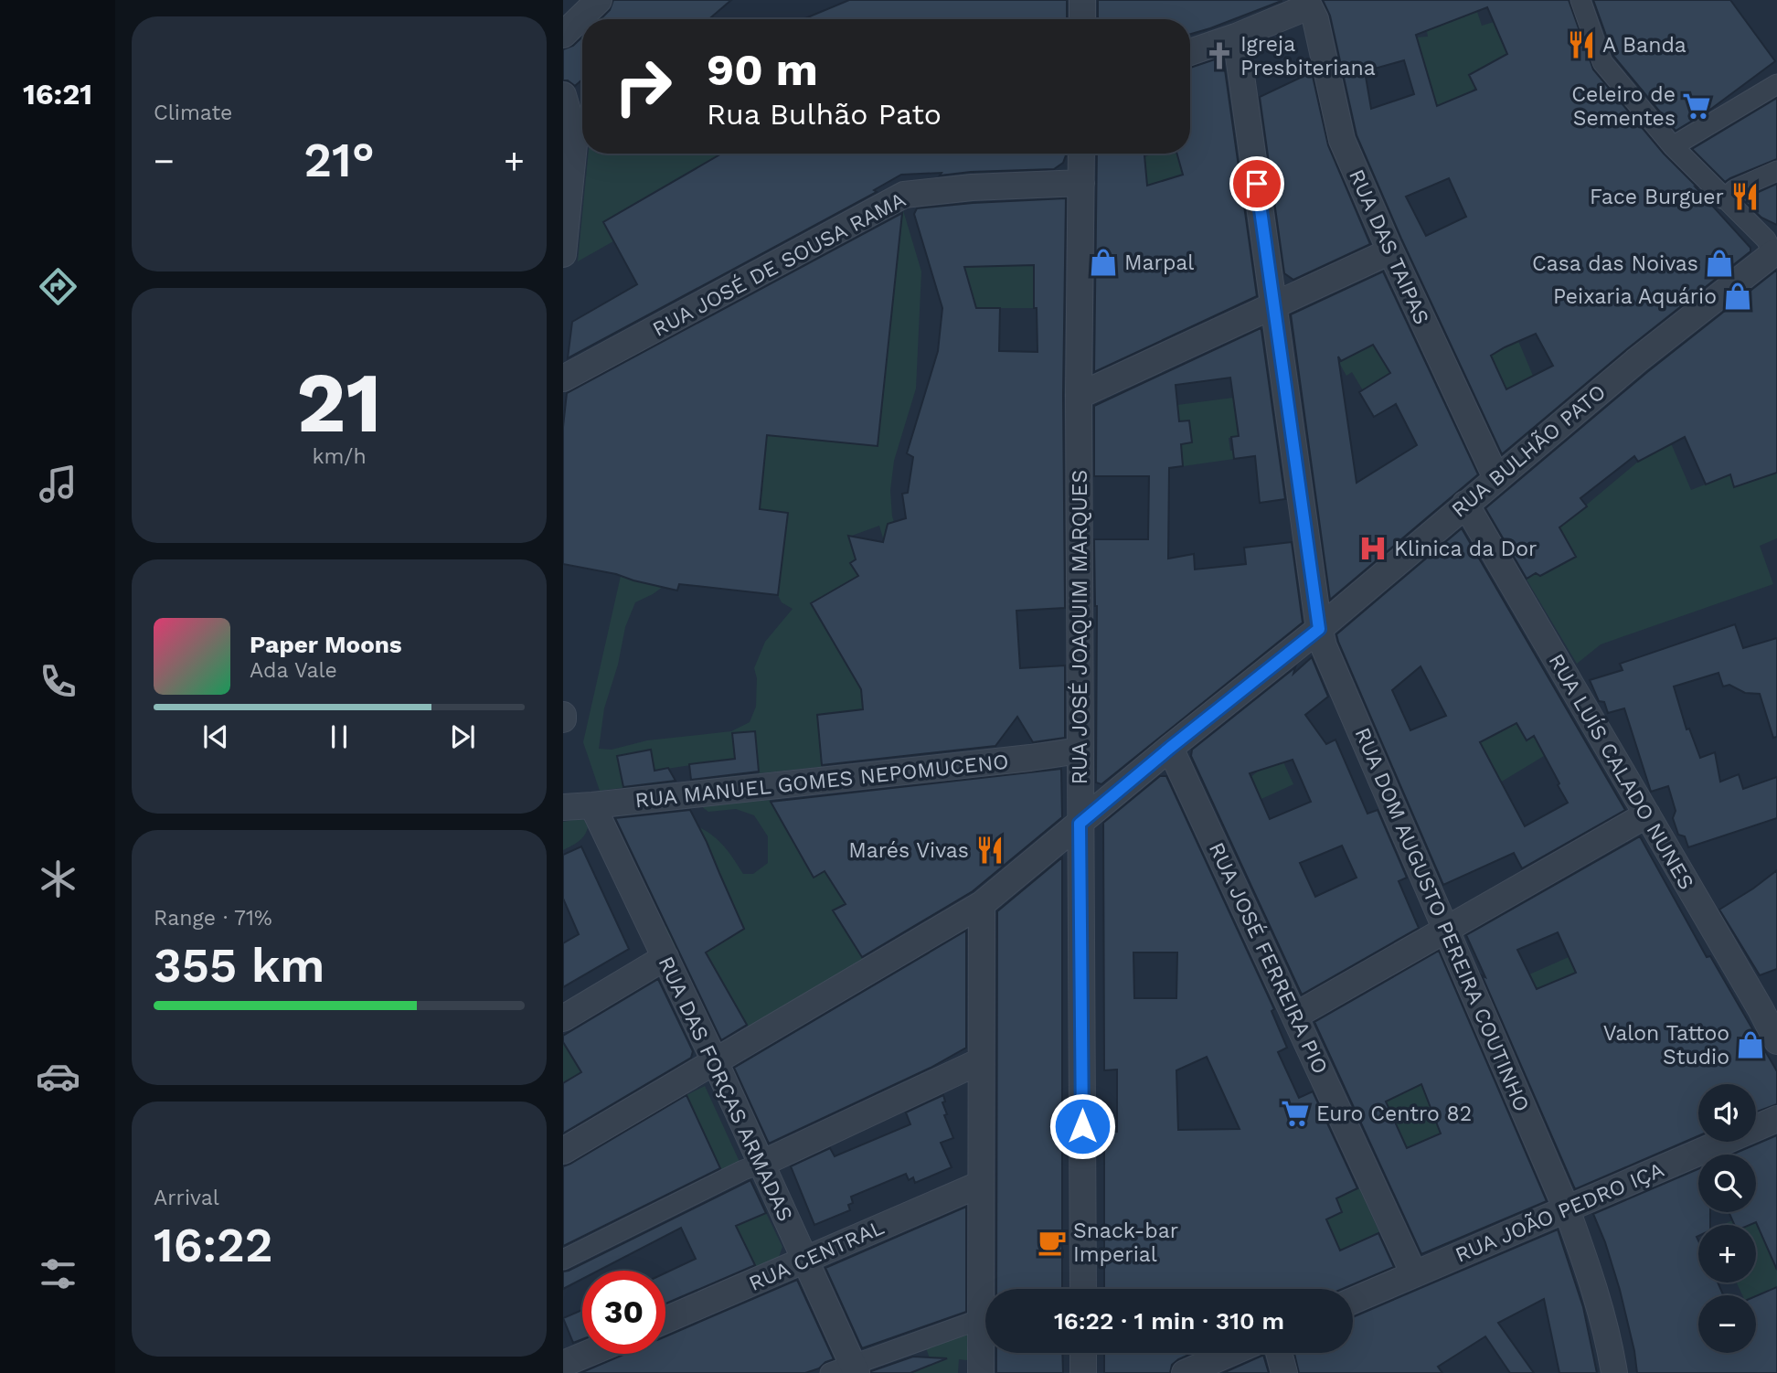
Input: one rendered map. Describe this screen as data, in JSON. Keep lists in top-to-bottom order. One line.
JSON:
{"streets":{"street":["RUA DAS TAIPAS","RUA JOSÉ DE SOUSA RAMA","RUA BULHÃO PATO","RUA JOSÉ JOAQUIM MARQUES","RUA LUÍS CALADO NUNES","RUA MANUEL GOMES NEPOMUCENO","RUA DOM AUGUSTO PEREIRA COUTINHO","RUA JOSÉ FERREIRA PIO","RUA DAS FORÇAS ARMADAS","RUA JOÃO PEDRO IÇA","RUA CENTRAL"]},"crossings":[["RUA DAS TAIPAS","RUA BULHÃO PATO"],["RUA JOSÉ DE SOUSA RAMA","RUA JOSÉ JOAQUIM MARQUES"],["RUA BULHÃO PATO","RUA JOSÉ JOAQUIM MARQUES"],["RUA BULHÃO PATO","RUA LUÍS CALADO NUNES"],["RUA BULHÃO PATO","RUA DOM AUGUSTO PEREIRA COUTINHO"],["RUA BULHÃO PATO","RUA JOSÉ FERREIRA PIO"],["RUA BULHÃO PATO","RUA DAS FORÇAS ARMADAS"],["RUA JOSÉ JOAQUIM MARQUES","RUA MANUEL GOMES NEPOMUCENO"],["RUA MANUEL GOMES NEPOMUCENO","RUA DAS FORÇAS ARMADAS"],["RUA DOM AUGUSTO PEREIRA COUTINHO","RUA JOÃO PEDRO IÇA"],["RUA JOSÉ FERREIRA PIO","RUA JOÃO PEDRO IÇA"],["RUA DAS FORÇAS ARMADAS","RUA CENTRAL"]],"places":{"restaurant":["A Banda","Face Burguer","Marés Vivas"],"church":["Igreja Presbiteriana"],"supermarket":["Celeiro de Sementes","Euro Centro 82"],"shop":["Marpal","Casa das Noivas","Peixaria Aquário","Valon Tattoo Studio"],"hospital":["Klinica da Dor"],"cafe":["Snack-bar Imperial"]},"page":{"tabs":"16:21","tile":["Climate",["21","km/h"],["Range · 71%","355 km"],["Arrival","16:22"]],"turn":["90 m","Rua Bulhão Pato"],"heat":["−","21°","+"],"song":["Paper Moons","Ada Vale"],"map_buttons":["+","−"],"limit":"30","trip":"16:22 · 1 min · 310 m"}}
